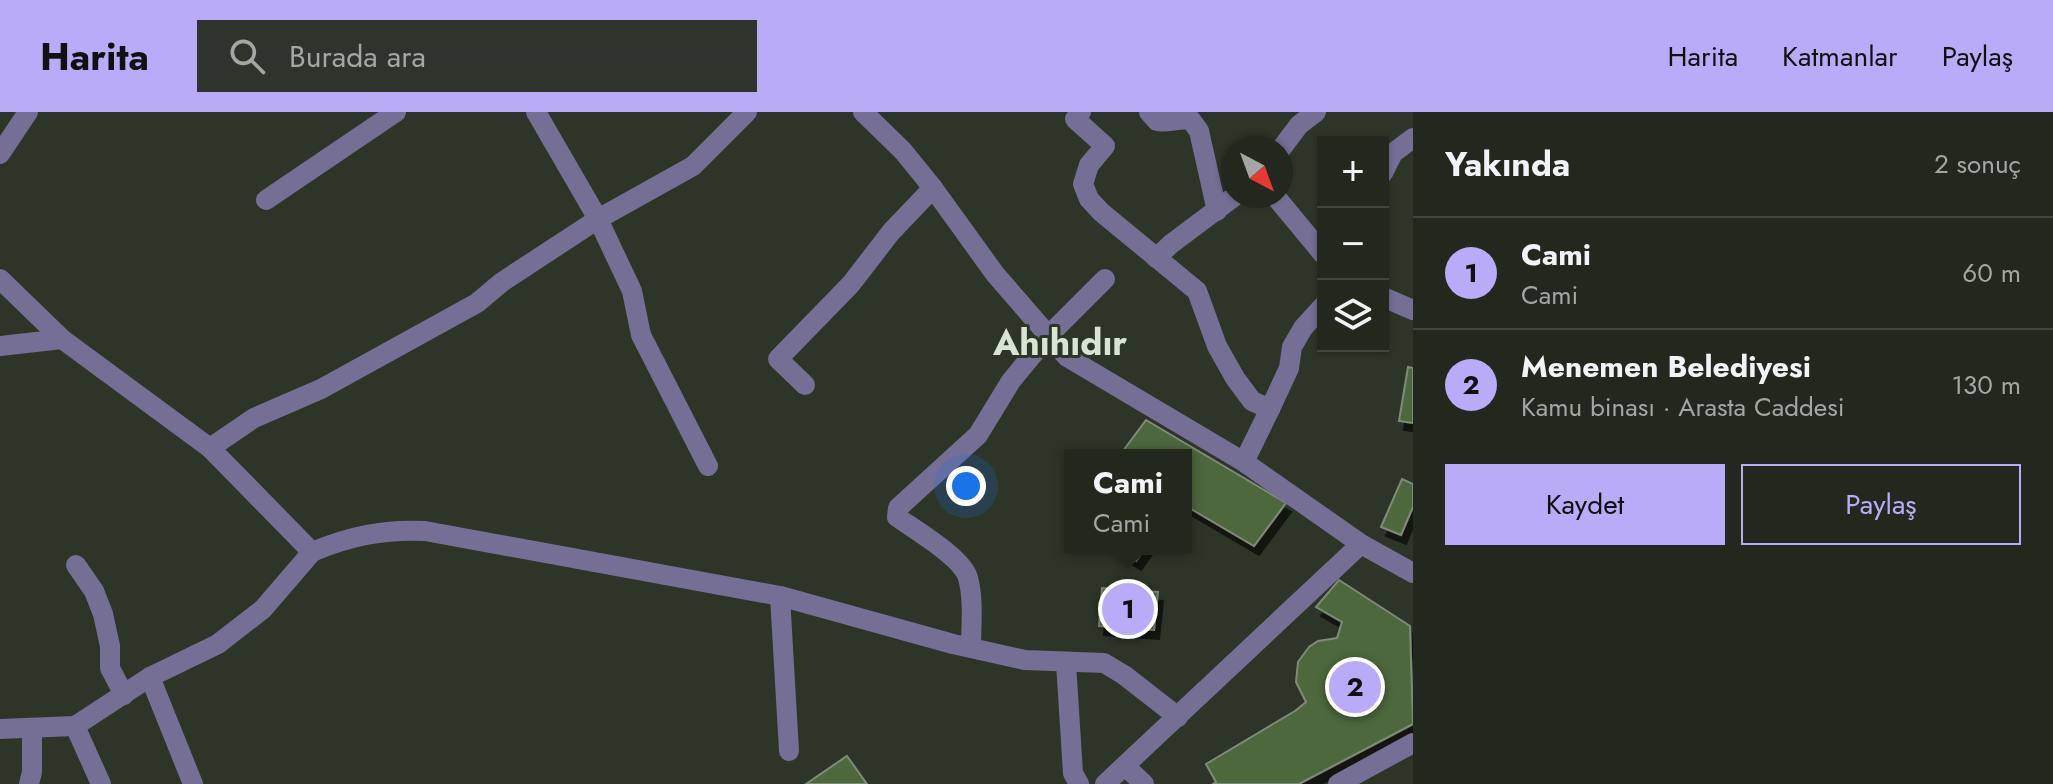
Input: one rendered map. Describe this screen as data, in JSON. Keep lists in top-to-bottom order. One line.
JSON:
{"districts":["Ahıhıdır"],"north":"bottom right","page":{"header":"Harita","search":"Burada ara","nav":["Harita","Katmanlar","Paylaş"],"heading":["Yakında","2 sonuç"],"map_buttons":["+","−"],"list":[{"mark":"1","name":"Cami","note":"Cami","value":"60 m"},{"mark":"2","name":"Menemen Belediyesi","note":"Kamu binası · Arasta Caddesi","value":"130 m"}],"buttons":["Kaydet","Paylaş"],"popup":["Cami","Cami"],"pins":["1","2"]}}
